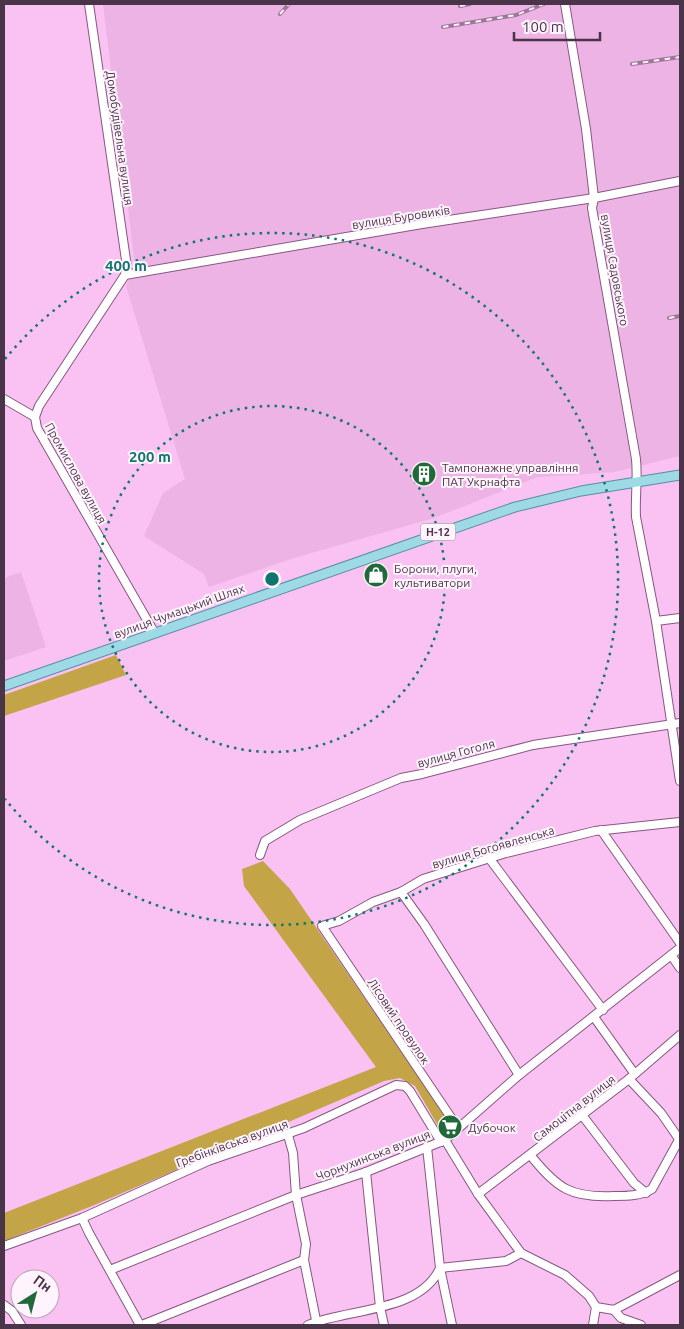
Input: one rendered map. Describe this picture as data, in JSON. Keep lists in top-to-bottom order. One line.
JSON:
{"streets":{"main road":["Н-12","вулиця Чумацький Шлях"],"street":["Домобудівельна вулиця","вулиця Буровиків","вулиця Садовського","Промислова вулиця","вулиця Гоголя","вулиця Богоявленська","Лісовий провулок","Самоцітна вулиця","Гребінківська вулиця","Чорнухинська вулиця"]},"crossings":[["Домобудівельна вулиця","вулиця Буровиків"],["Домобудівельна вулиця","Промислова вулиця"],["вулиця Буровиків","вулиця Садовського"],["вулиця Буровиків","Промислова вулиця"],["вулиця Садовського","вулиця Чумацький Шлях"],["вулиця Садовського","вулиця Гоголя"],["Промислова вулиця","вулиця Чумацький Шлях"],["вулиця Богоявленська","Лісовий провулок"],["Лісовий провулок","Чорнухинська вулиця"],["Гребінківська вулиця","Чорнухинська вулиця"]],"places":{"building":["Тампонажне управління ПАТ Укрнафта"],"shop":["Борони, плуги, культиватори"],"supermarket":["Дубочок"]},"scale_bar":"100 m","north":"top right","rings":["400 m","200 m"]}
